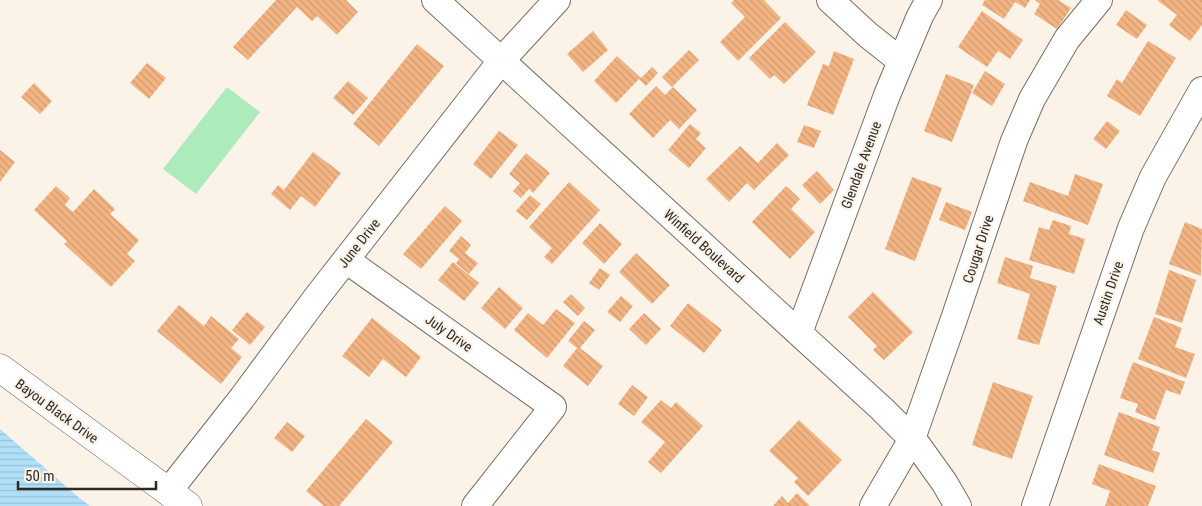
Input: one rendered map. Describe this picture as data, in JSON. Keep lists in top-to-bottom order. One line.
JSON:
{"streets":{"main road":["Bayou Black Drive"],"street":["Glendale Avenue","June Drive","Winfield Boulevard","Cougar Drive","Austin Drive","July Drive"]},"crossings":[["Glendale Avenue","Winfield Boulevard"],["June Drive","Winfield Boulevard"],["June Drive","July Drive"],["June Drive","Bayou Black Drive"],["Winfield Boulevard","Cougar Drive"]],"scale_bar":"50 m"}
